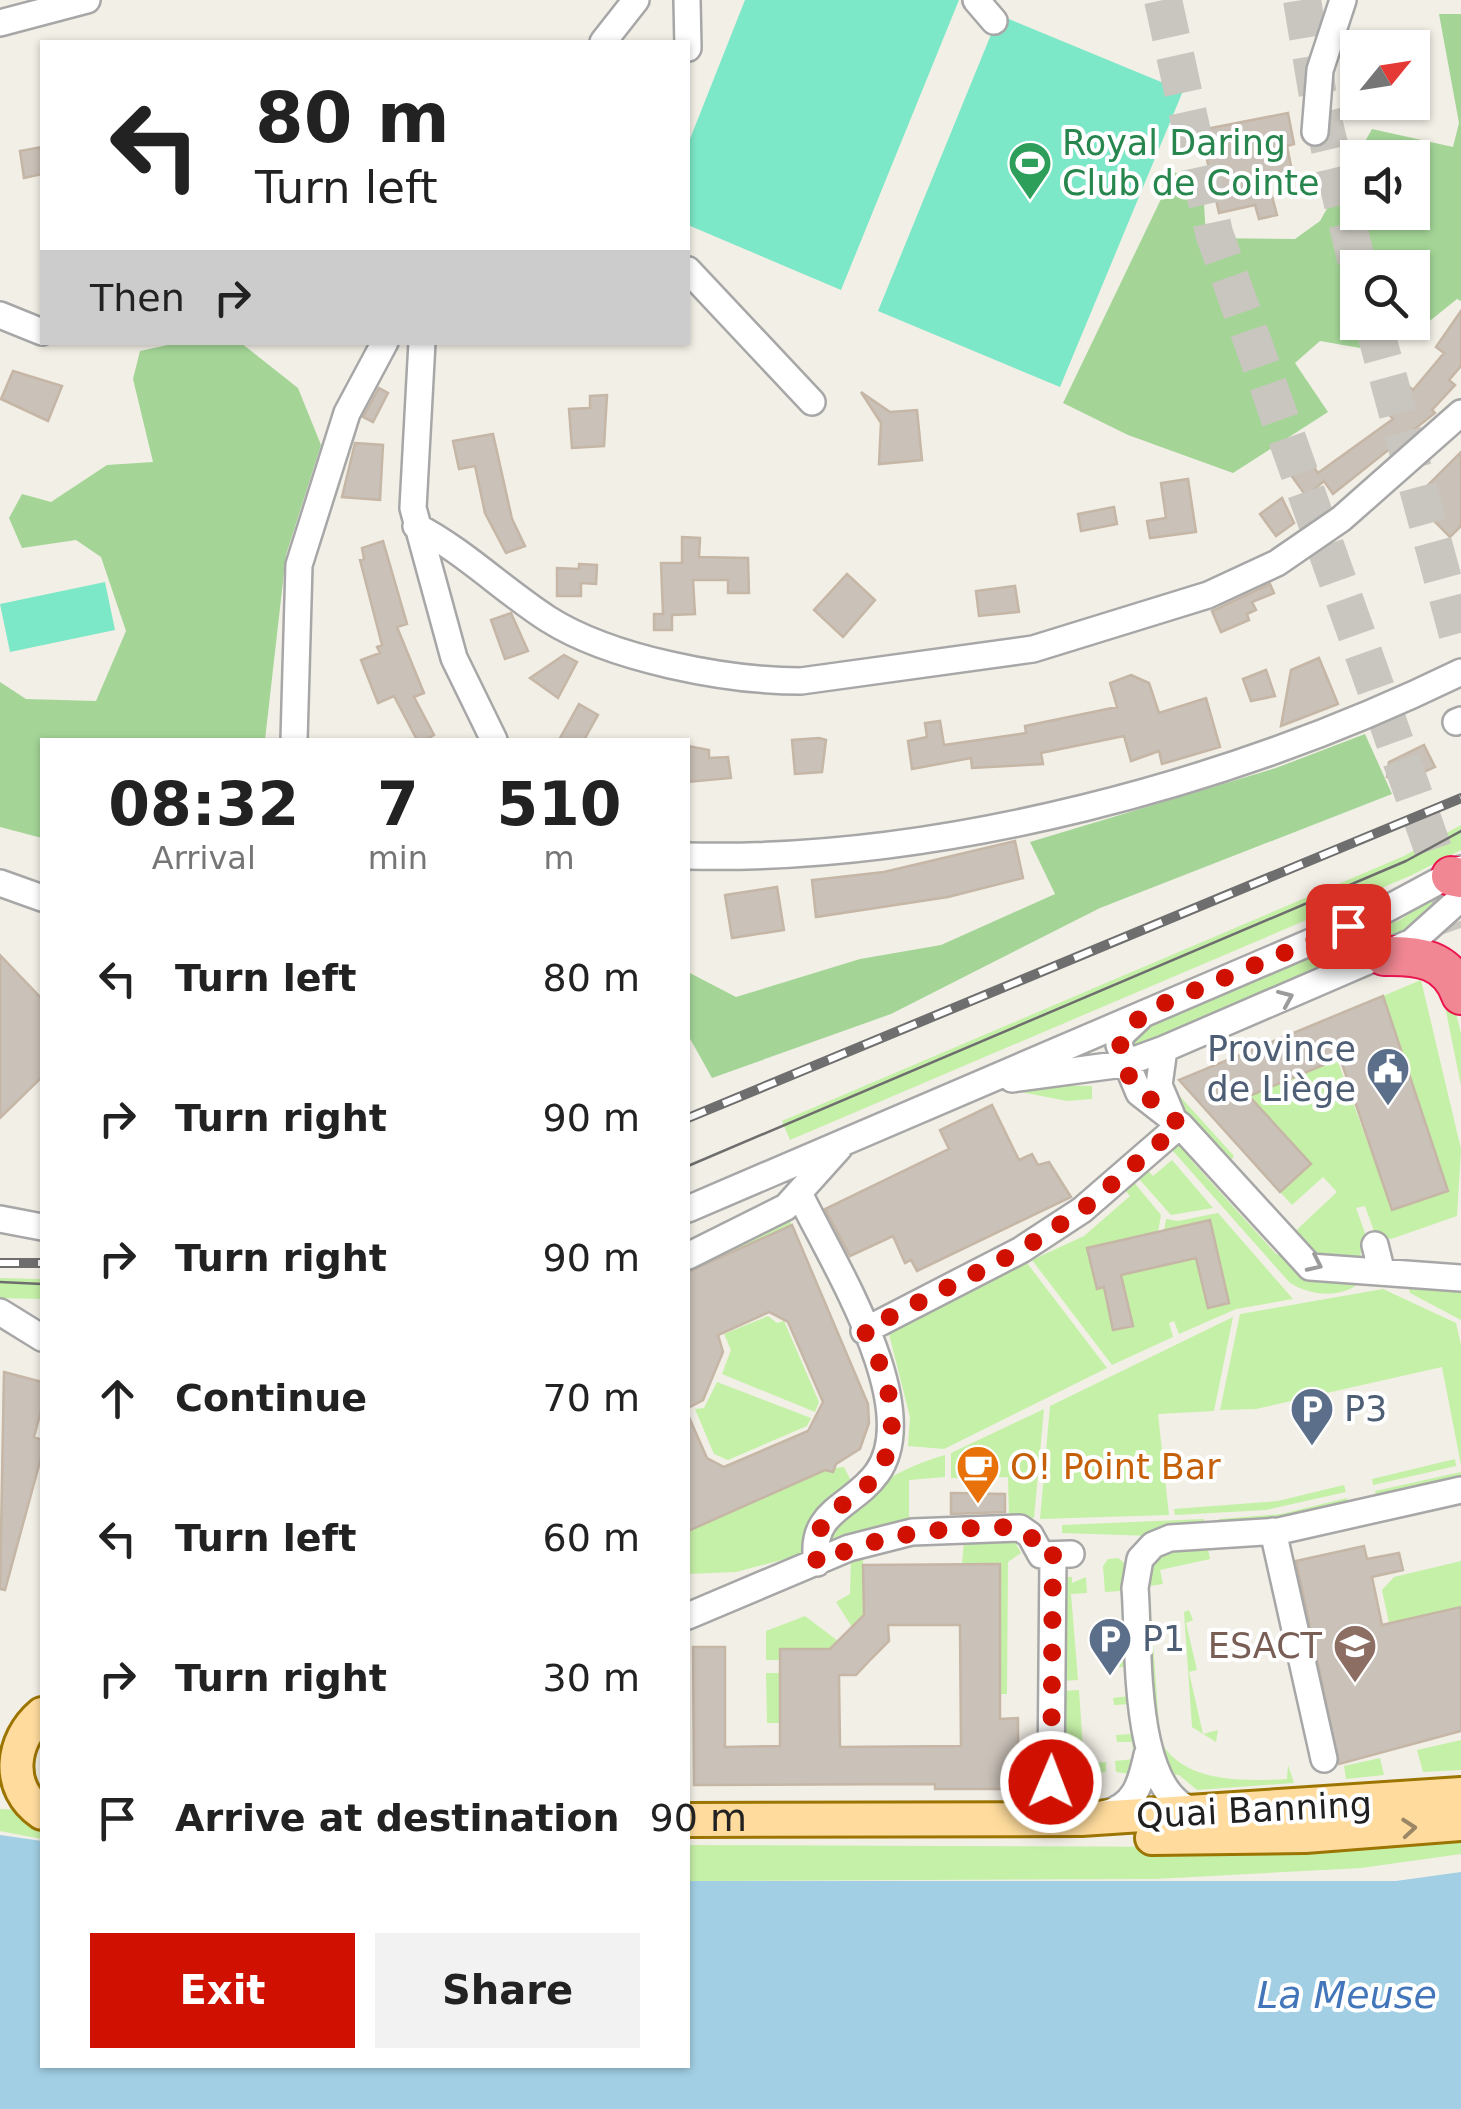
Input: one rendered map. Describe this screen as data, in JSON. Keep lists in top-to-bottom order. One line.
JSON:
{"streets":{"main road":["Quai Banning"]},"water":["La Meuse"],"places":{"sports":["Royal Daring Club de Cointe"],"public building":["Province de Liège"],"parking":["P3","P1"],"cafe":["O! Point Bar"],"school or university":["ESACT"]},"north":"top right","page":{"turn":["80 m","Turn left"],"then":"Then","eta":["08:32","Arrival","7","min","510","m"],"list":[{"name":"Turn left","value":"80 m"},{"name":"Turn right","value":"90 m"},{"name":"Turn right","value":"90 m"},{"name":"Continue","value":"70 m"},{"name":"Turn left","value":"60 m"},{"name":"Turn right","value":"30 m"},{"name":"Arrive at destination","value":"90 m"}],"buttons":["Exit","Share"]}}
